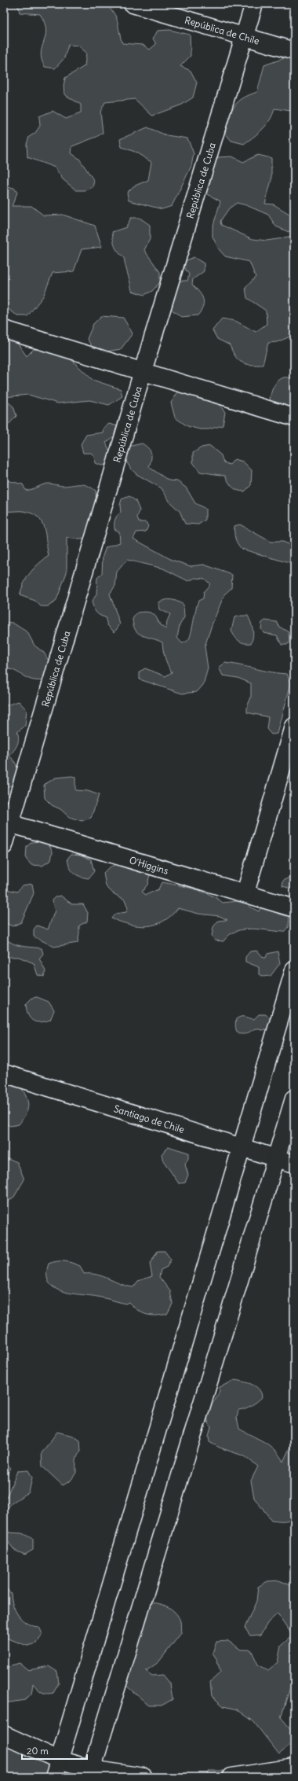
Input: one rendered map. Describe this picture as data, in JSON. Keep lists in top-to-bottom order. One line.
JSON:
{"streets":{"street":["República de Chile","República de Cuba","O'Higgins","Santiago de Chile"]},"crossings":[["República de Chile","República de Cuba"],["República de Cuba","O'Higgins"]],"scale_bar":"20 m"}
